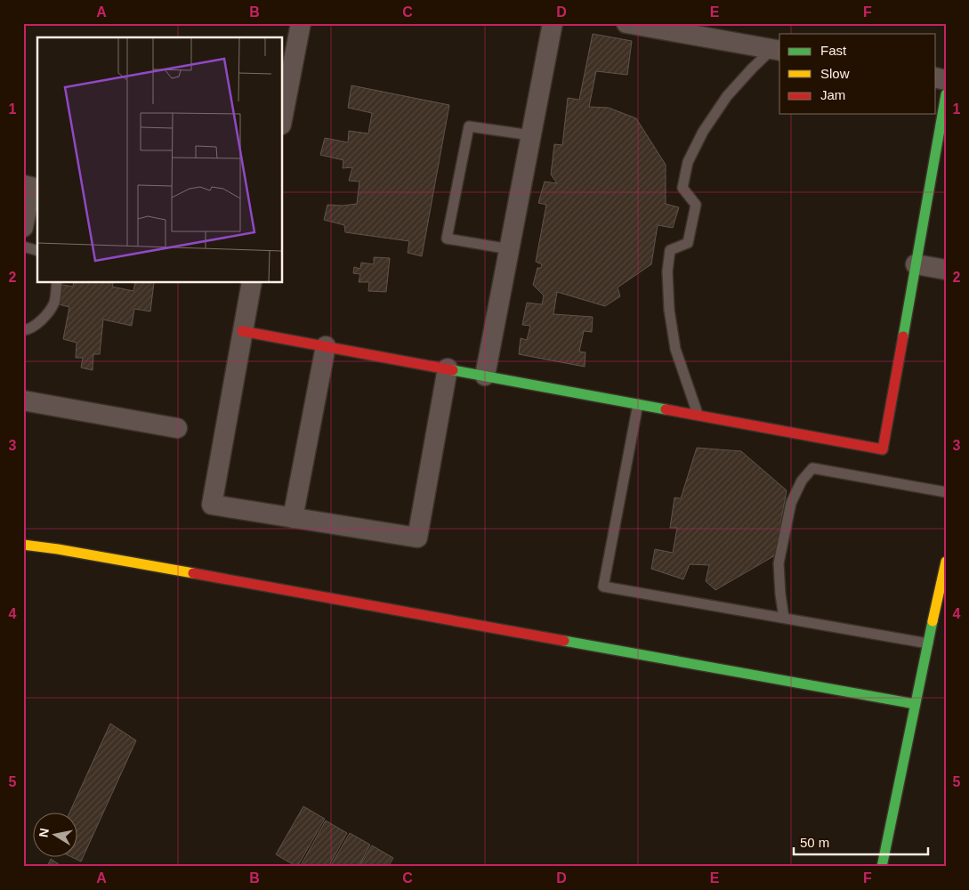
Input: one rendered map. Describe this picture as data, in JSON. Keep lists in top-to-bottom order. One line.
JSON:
{"legend":["Fast","Slow","Jam"],"scale_bar":"50 m","north":"left","grid":{"columns":["A","B","C","D","E","F"],"rows":["1","2","3","4","5"]}}
